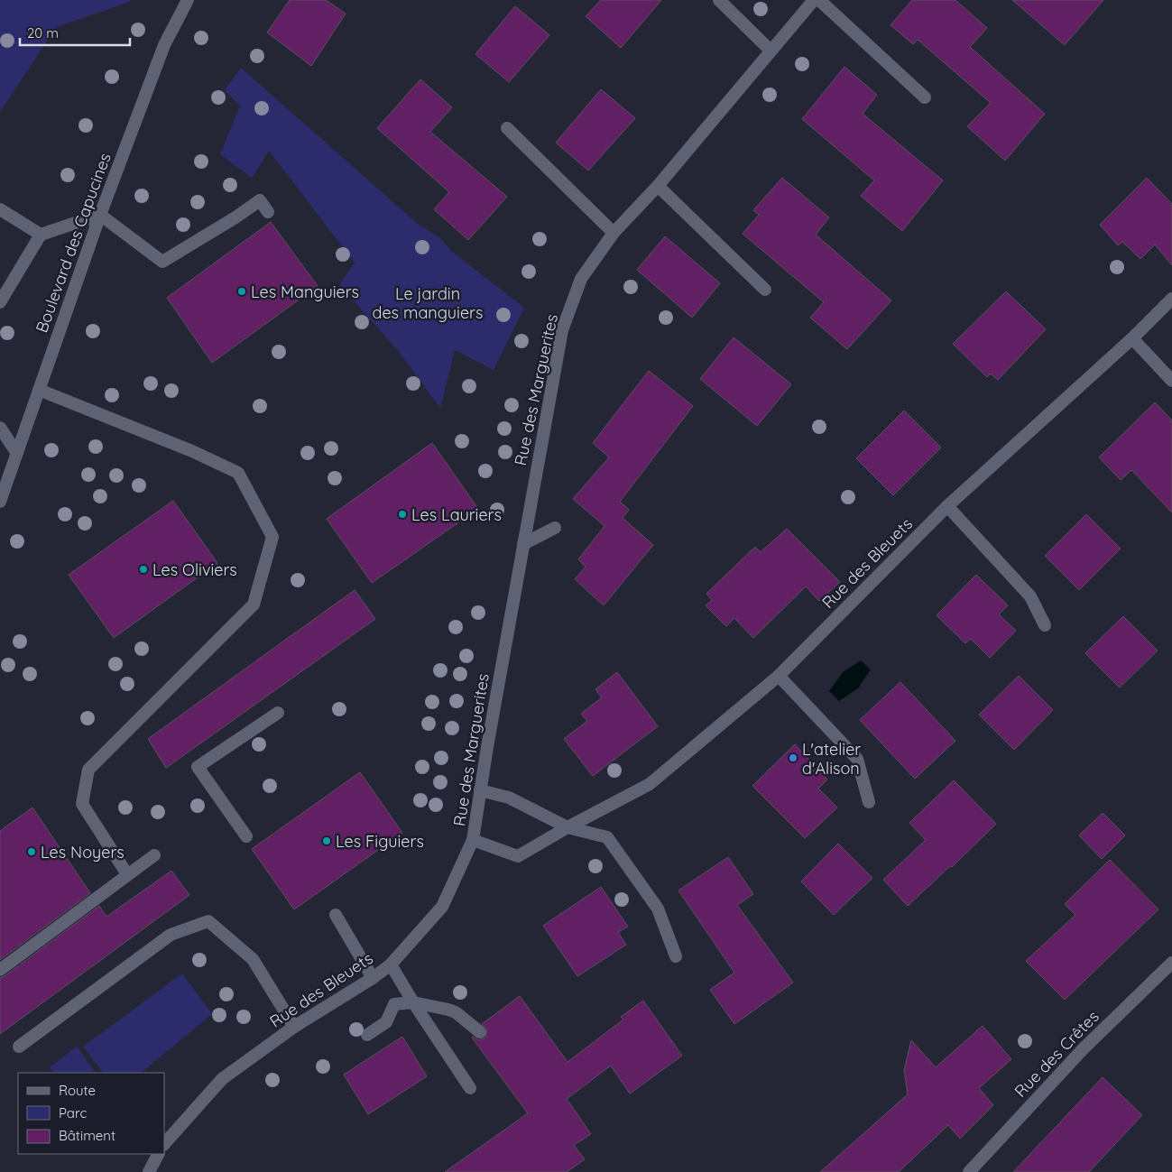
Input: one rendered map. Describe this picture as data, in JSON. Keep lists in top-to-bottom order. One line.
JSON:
{"streets":{"street":["Boulevard des Capucines","Rue des Marguerites","Rue des Bleuets","Rue des Crêtes"]},"crossings":[["Rue des Marguerites","Rue des Bleuets"]],"parks":["Le jardin des manguiers"],"places":["Les Manguiers","Les Lauriers","Les Oliviers","L'atelier d'Alison","Les Figuiers","Les Noyers"],"legend":["Route","Parc","Bâtiment"],"scale_bar":"20 m"}
